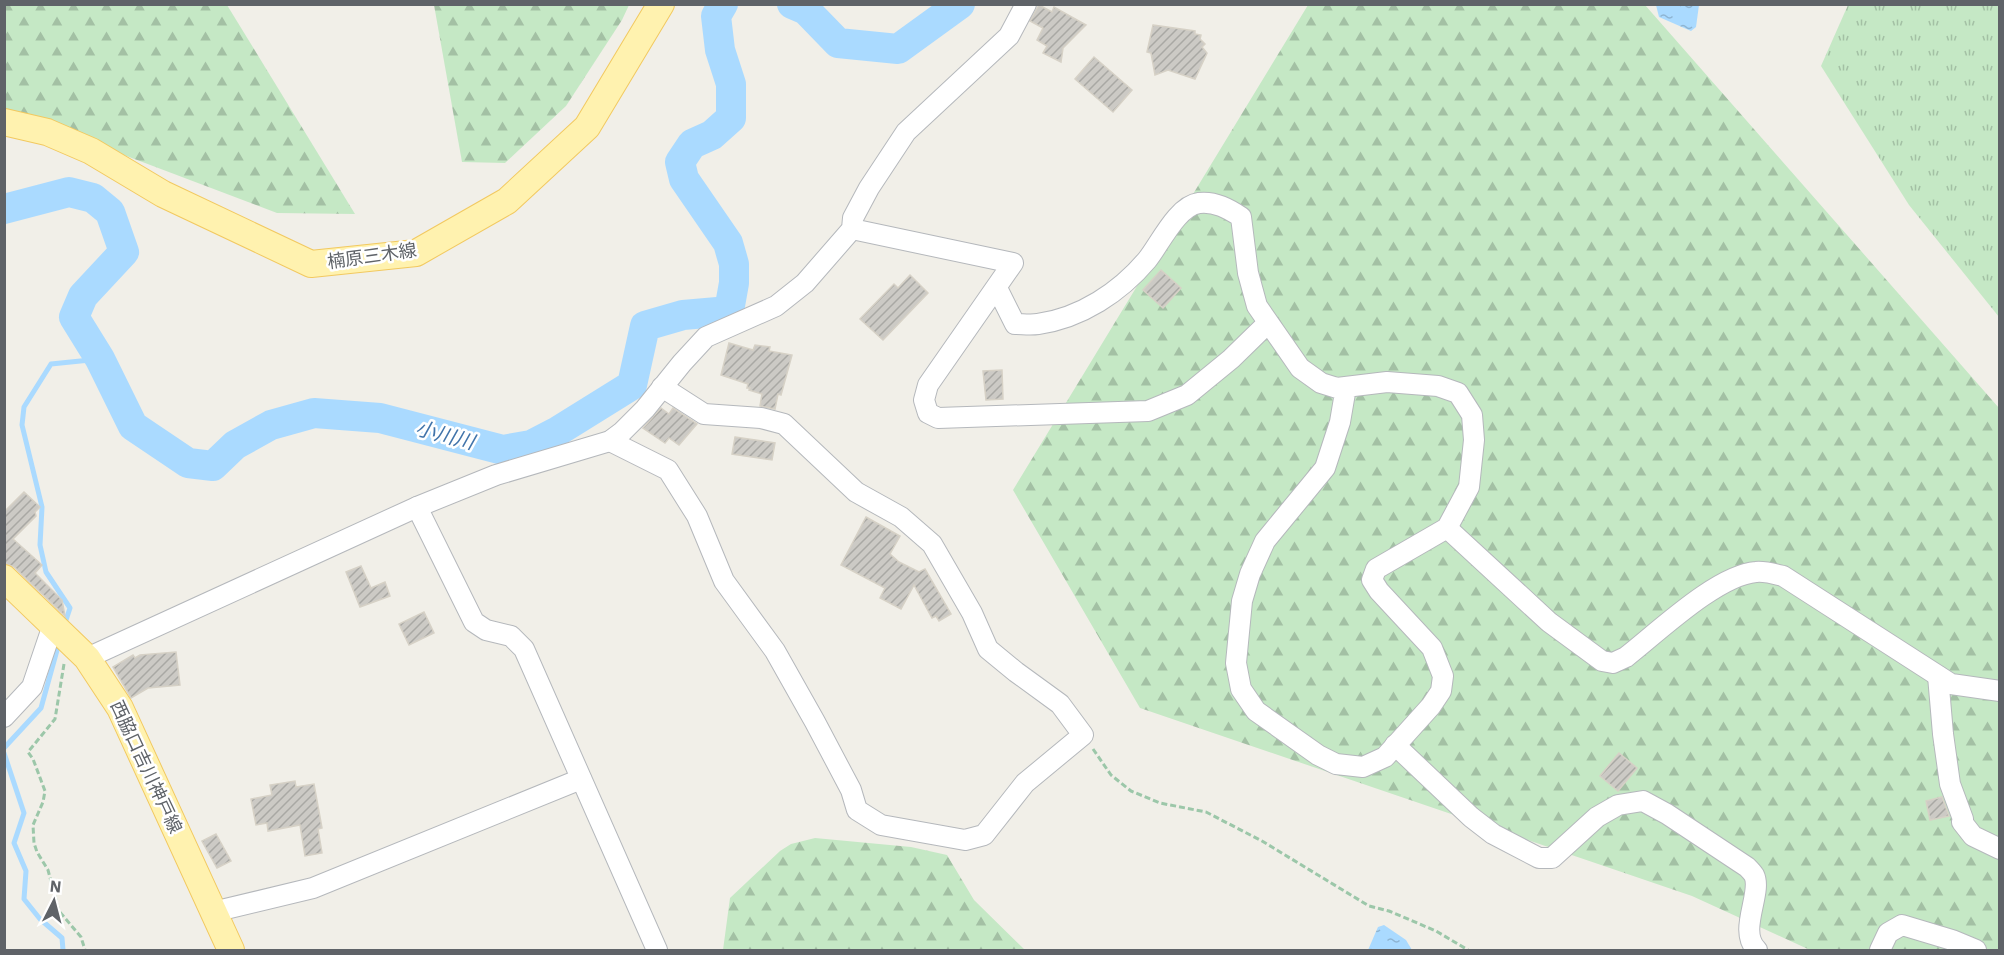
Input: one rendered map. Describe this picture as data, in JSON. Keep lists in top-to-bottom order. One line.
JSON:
{"streets":{"main road":["楠原三木線","西脇口吉川神戸線"]},"water":["小川川"],"north":"top"}
